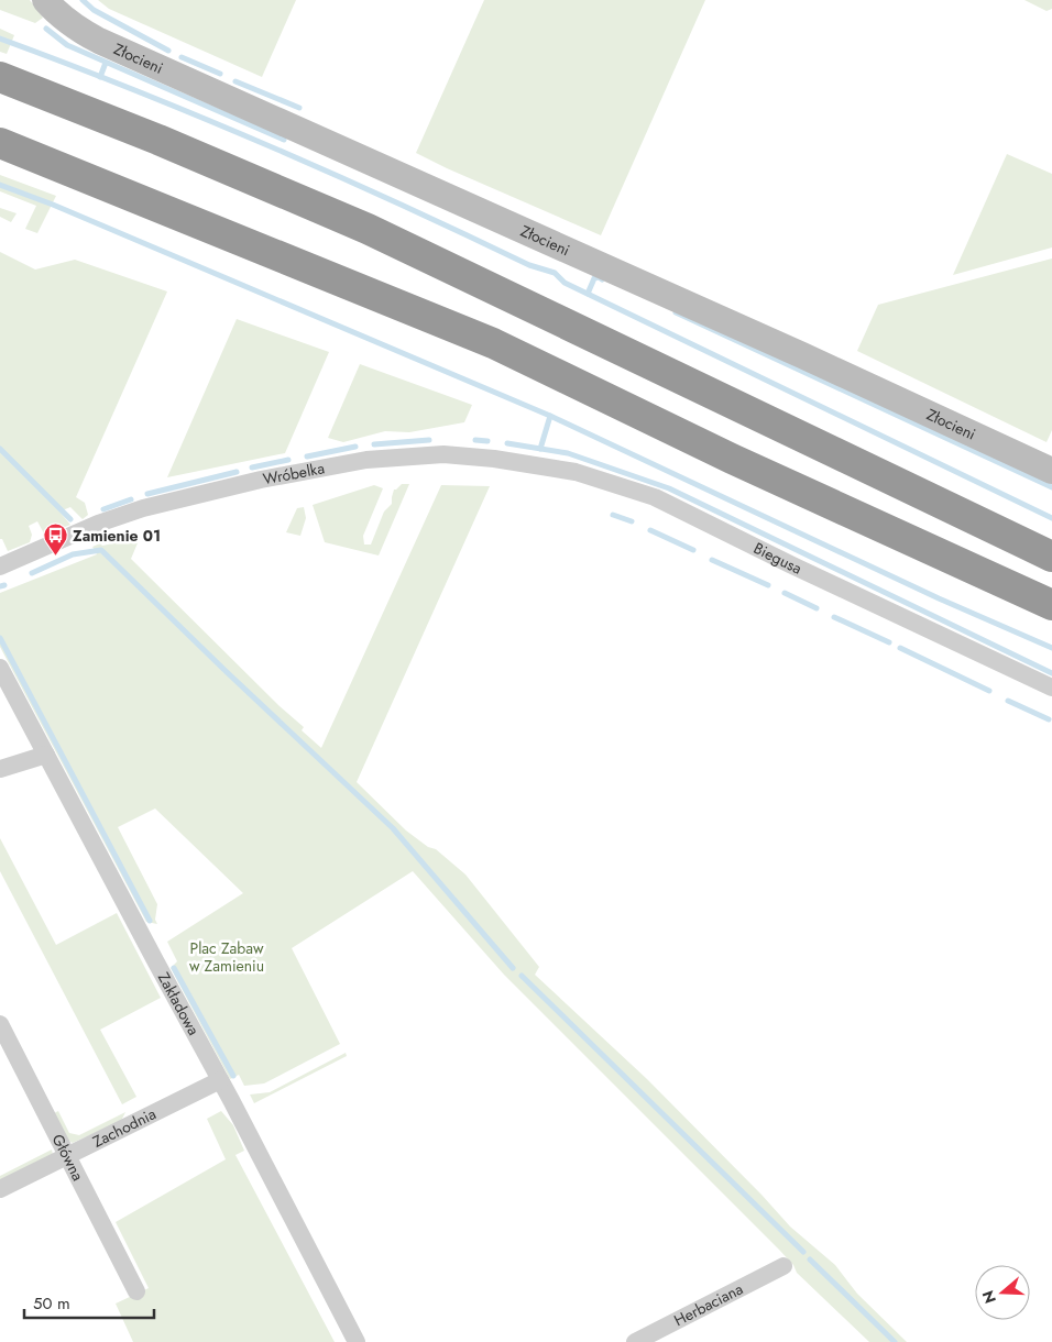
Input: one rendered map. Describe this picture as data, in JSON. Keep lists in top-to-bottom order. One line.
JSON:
{"streets":{"street":["Złocieni","Wróbelka","Biegusa","Zakładowa","Zachodnia","Główna","Herbaciana"]},"crossings":[["Wróbelka","Biegusa"],["Zakładowa","Zachodnia"],["Zachodnia","Główna"]],"parks":["Plac Zabaw w Zamieniu"],"places":{"bus stop":["Zamienie 01"]},"scale_bar":"50 m","north":"left"}
